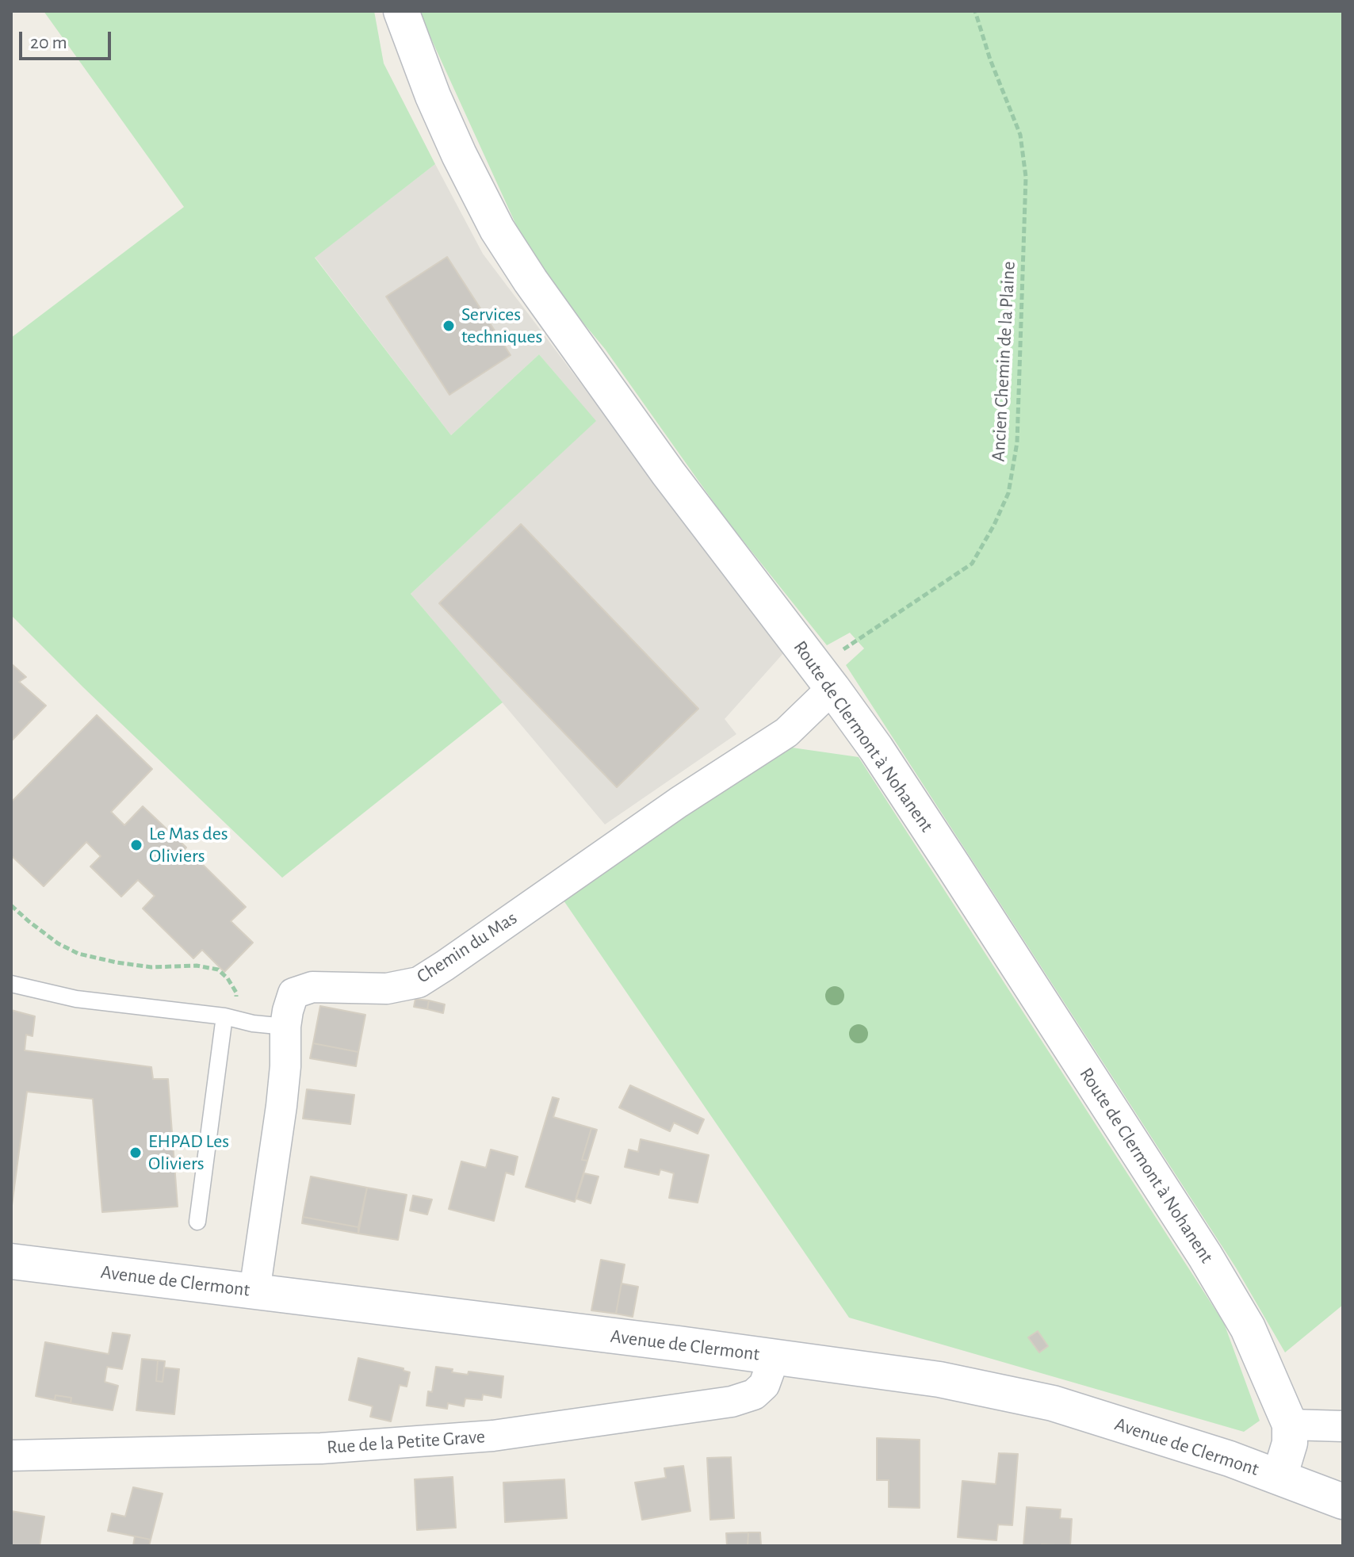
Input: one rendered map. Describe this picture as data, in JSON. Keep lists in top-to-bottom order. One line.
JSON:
{"streets":{"street":["Route de Clermont à Nohanent","Chemin du Mas","Avenue de Clermont","Rue de la Petite Grave"],"path":["Ancien Chemin de la Plaine"]},"crossings":[["Ancien Chemin de la Plaine","Route de Clermont à Nohanent"],["Ancien Chemin de la Plaine","Chemin du Mas"],["Route de Clermont à Nohanent","Chemin du Mas"],["Chemin du Mas","Avenue de Clermont"],["Avenue de Clermont","Rue de la Petite Grave"]],"places":["Services techniques","Le Mas des Oliviers","EHPAD Les Oliviers"],"scale_bar":"20 m"}
